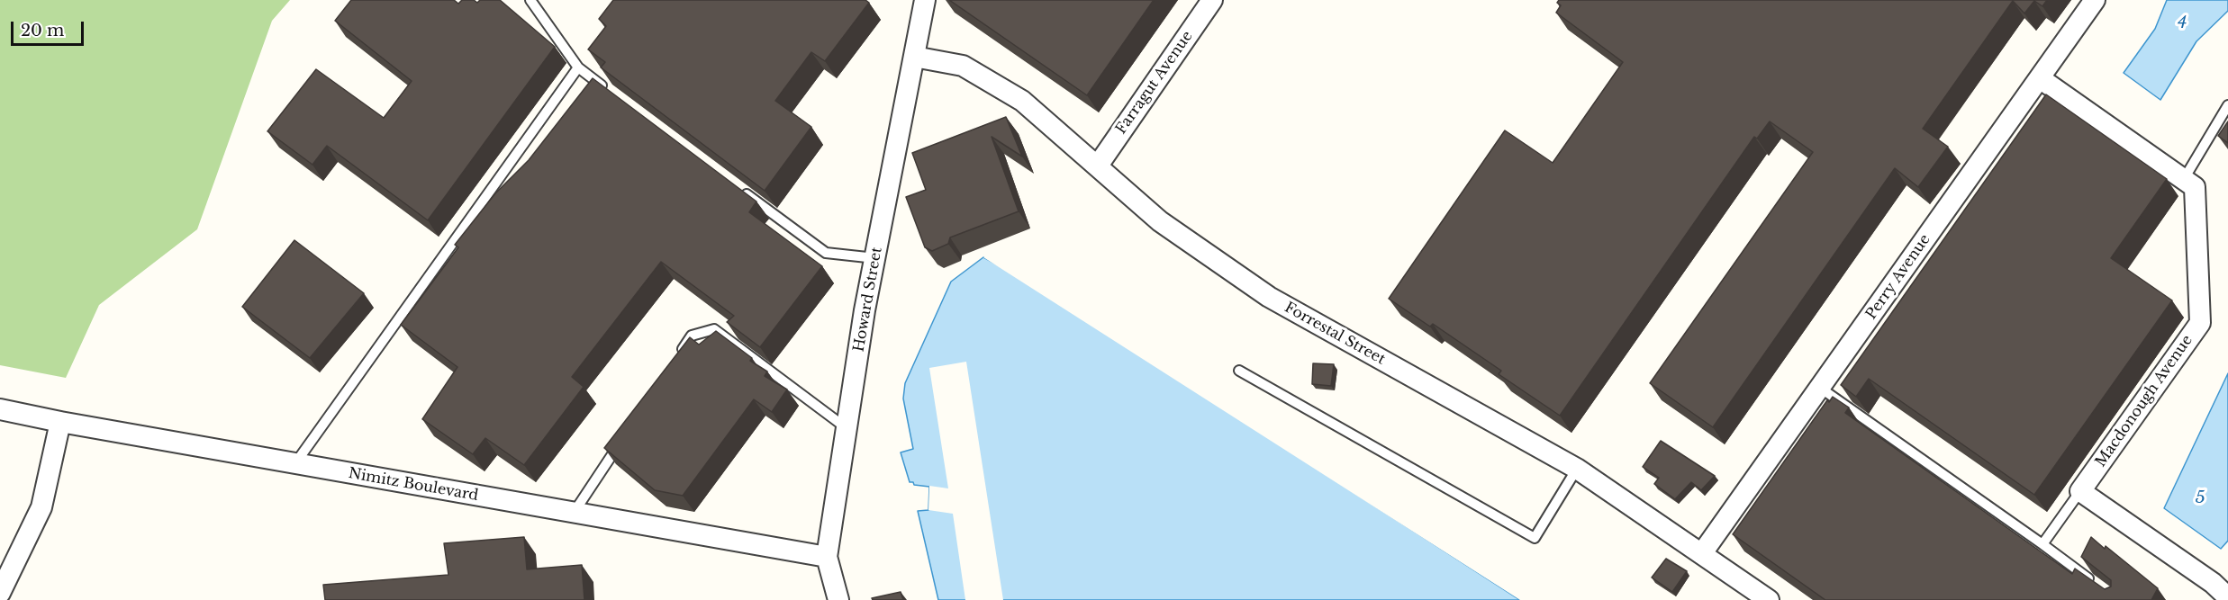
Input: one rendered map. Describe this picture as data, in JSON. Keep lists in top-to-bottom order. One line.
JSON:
{"streets":{"street":["Farragut Avenue","Perry Avenue","Howard Street","Forrestal Street","Macdonough Avenue","Nimitz Boulevard"]},"crossings":[["Farragut Avenue","Forrestal Street"],["Perry Avenue","Forrestal Street"],["Perry Avenue","Macdonough Avenue"],["Howard Street","Forrestal Street"],["Howard Street","Nimitz Boulevard"]],"water":["4","5"],"scale_bar":"20 m"}
